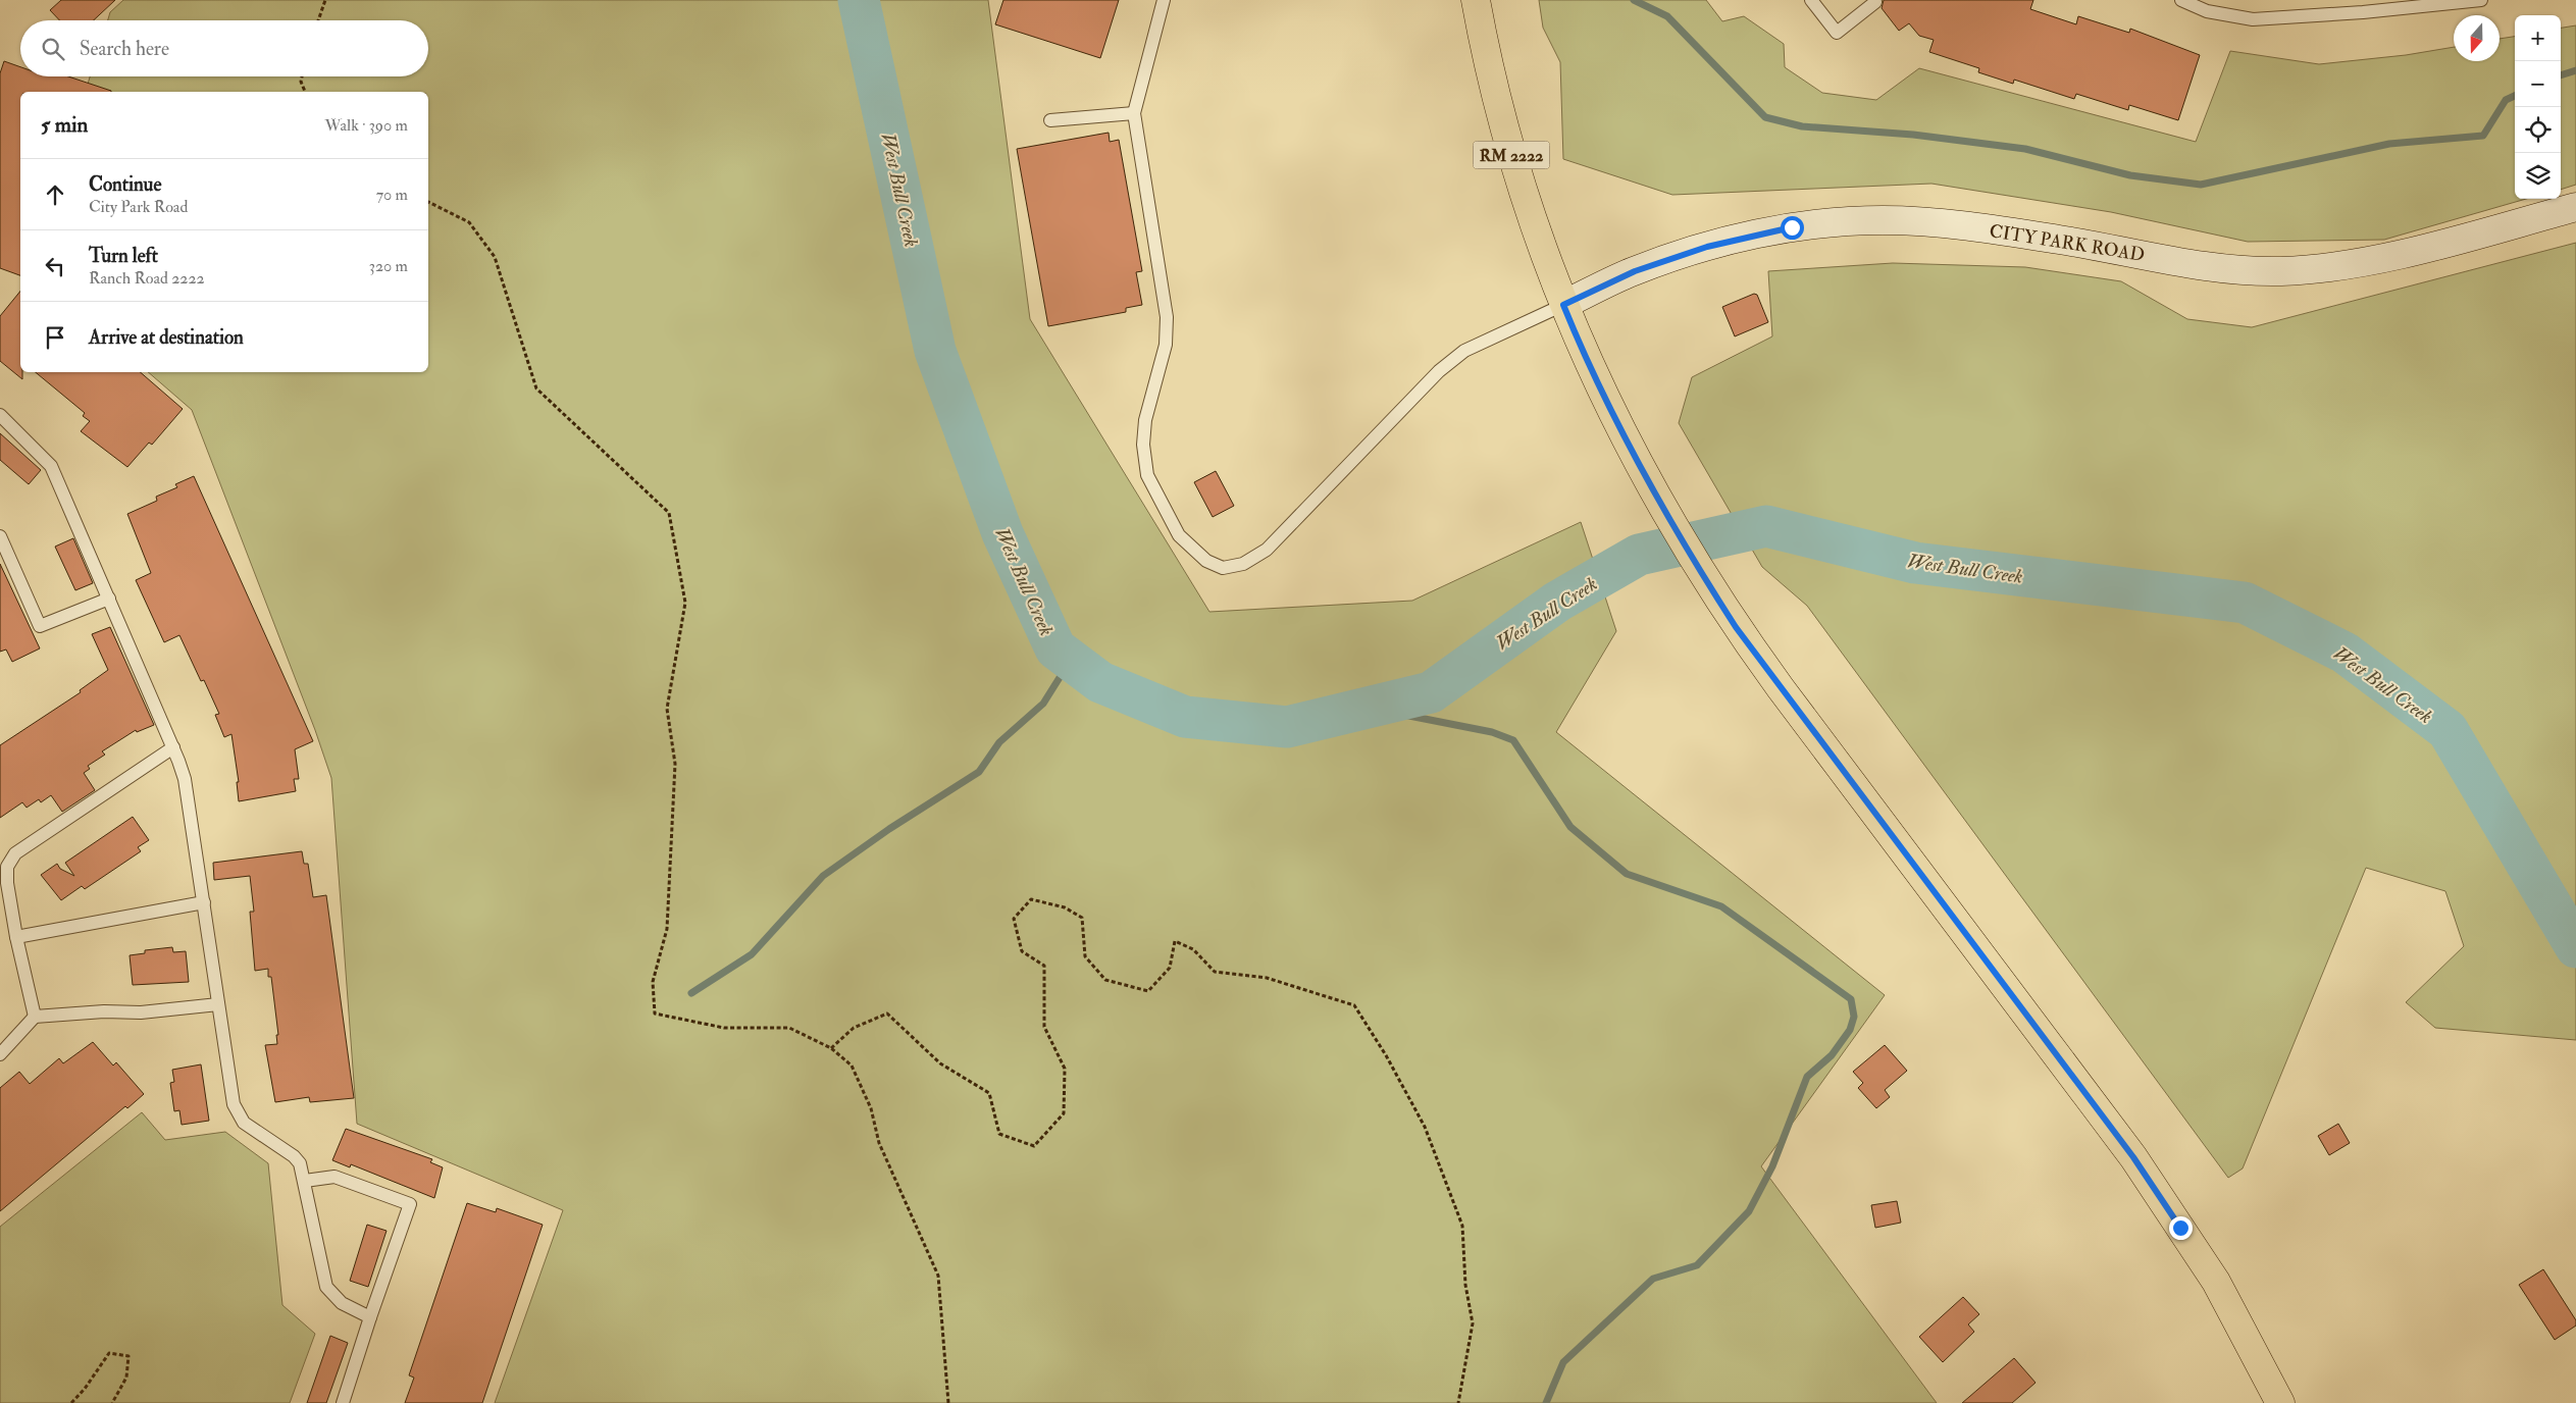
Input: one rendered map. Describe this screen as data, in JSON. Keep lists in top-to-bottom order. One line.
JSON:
{"streets":{"main road":["RM 2222"],"street":["CITY PARK ROAD"]},"crossings":[["RM 2222","CITY PARK ROAD"]],"water":["West Bull Creek"],"north":"bottom","page":{"map_buttons":["+","−"],"search":"Search here","heading":["5 min","Walk · 390 m"],"list":[["Continue","City Park Road","70 m"],["Turn left","Ranch Road 2222","320 m"],"Arrive at destination"]}}
